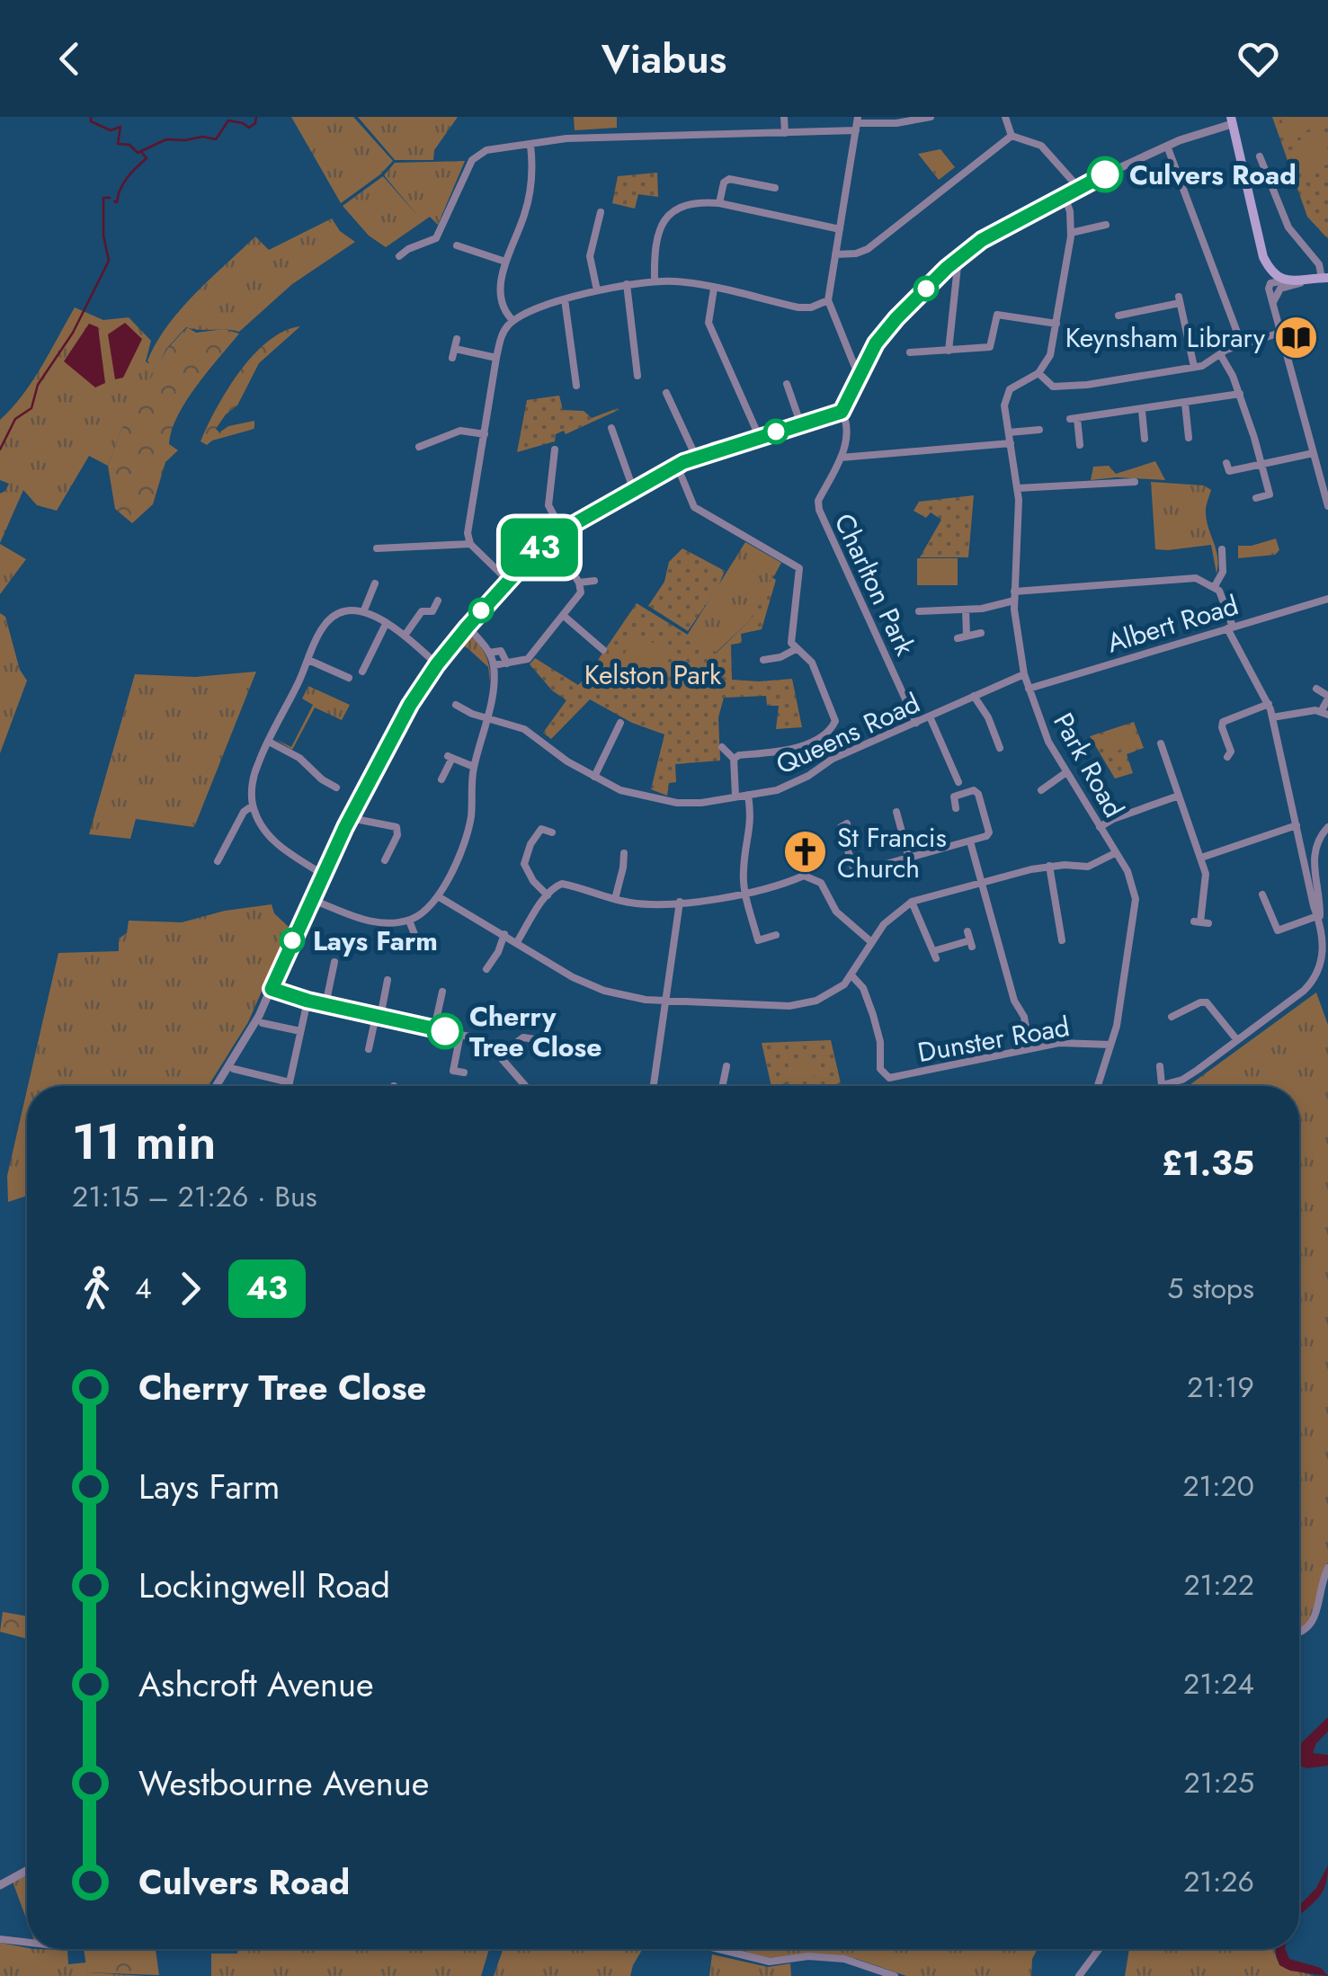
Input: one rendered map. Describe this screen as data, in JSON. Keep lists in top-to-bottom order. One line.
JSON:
{"streets":{"street":["Charlton Park","Albert Road","Queens Road","Park Road","Dunster Road"]},"crossings":[["Charlton Park","Queens Road"],["Albert Road","Park Road"],["Queens Road","Park Road"],["Park Road","Dunster Road"]],"parks":["Kelston Park"],"places":{"other":["Culvers Road","Lays Farm","Cherry Tree Close"],"library":["Keynsham Library"],"church":["St Francis Church"]},"lines":["bus line 43"],"page":{"header":"Viabus","on_map":"43","heading":["11 min","21:15 – 21:26 · Bus","£1.35"],"legs":["4","43","5 stops"],"list":[{"name":"Cherry Tree Close","value":"21:19"},{"name":"Lays Farm","value":"21:20"},{"name":"Lockingwell Road","value":"21:22"},{"name":"Ashcroft Avenue","value":"21:24"},{"name":"Westbourne Avenue","value":"21:25"},{"name":"Culvers Road","value":"21:26"}]}}
